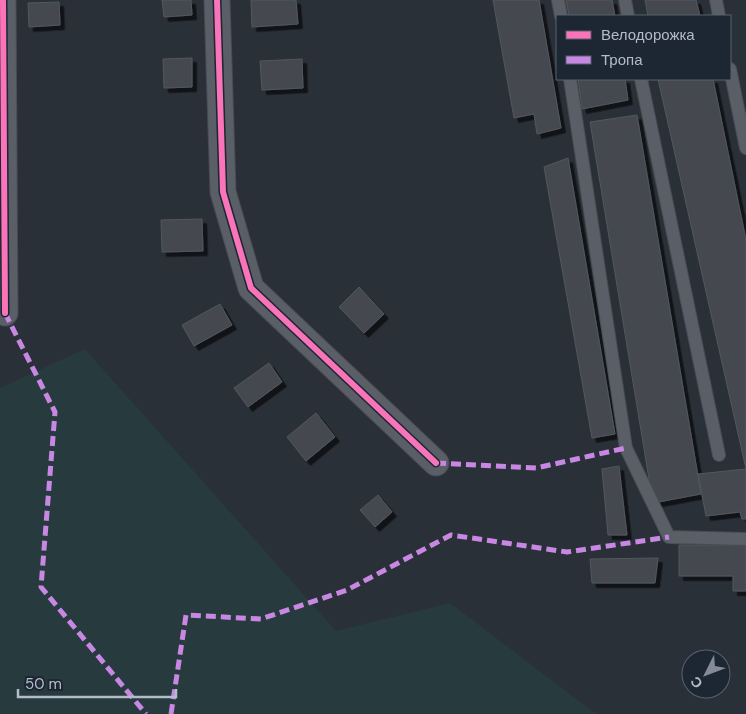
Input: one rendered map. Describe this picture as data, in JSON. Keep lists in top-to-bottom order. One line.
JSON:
{"legend":["Велодорожка","Тропа"],"scale_bar":"50 m","north":"bottom left"}
